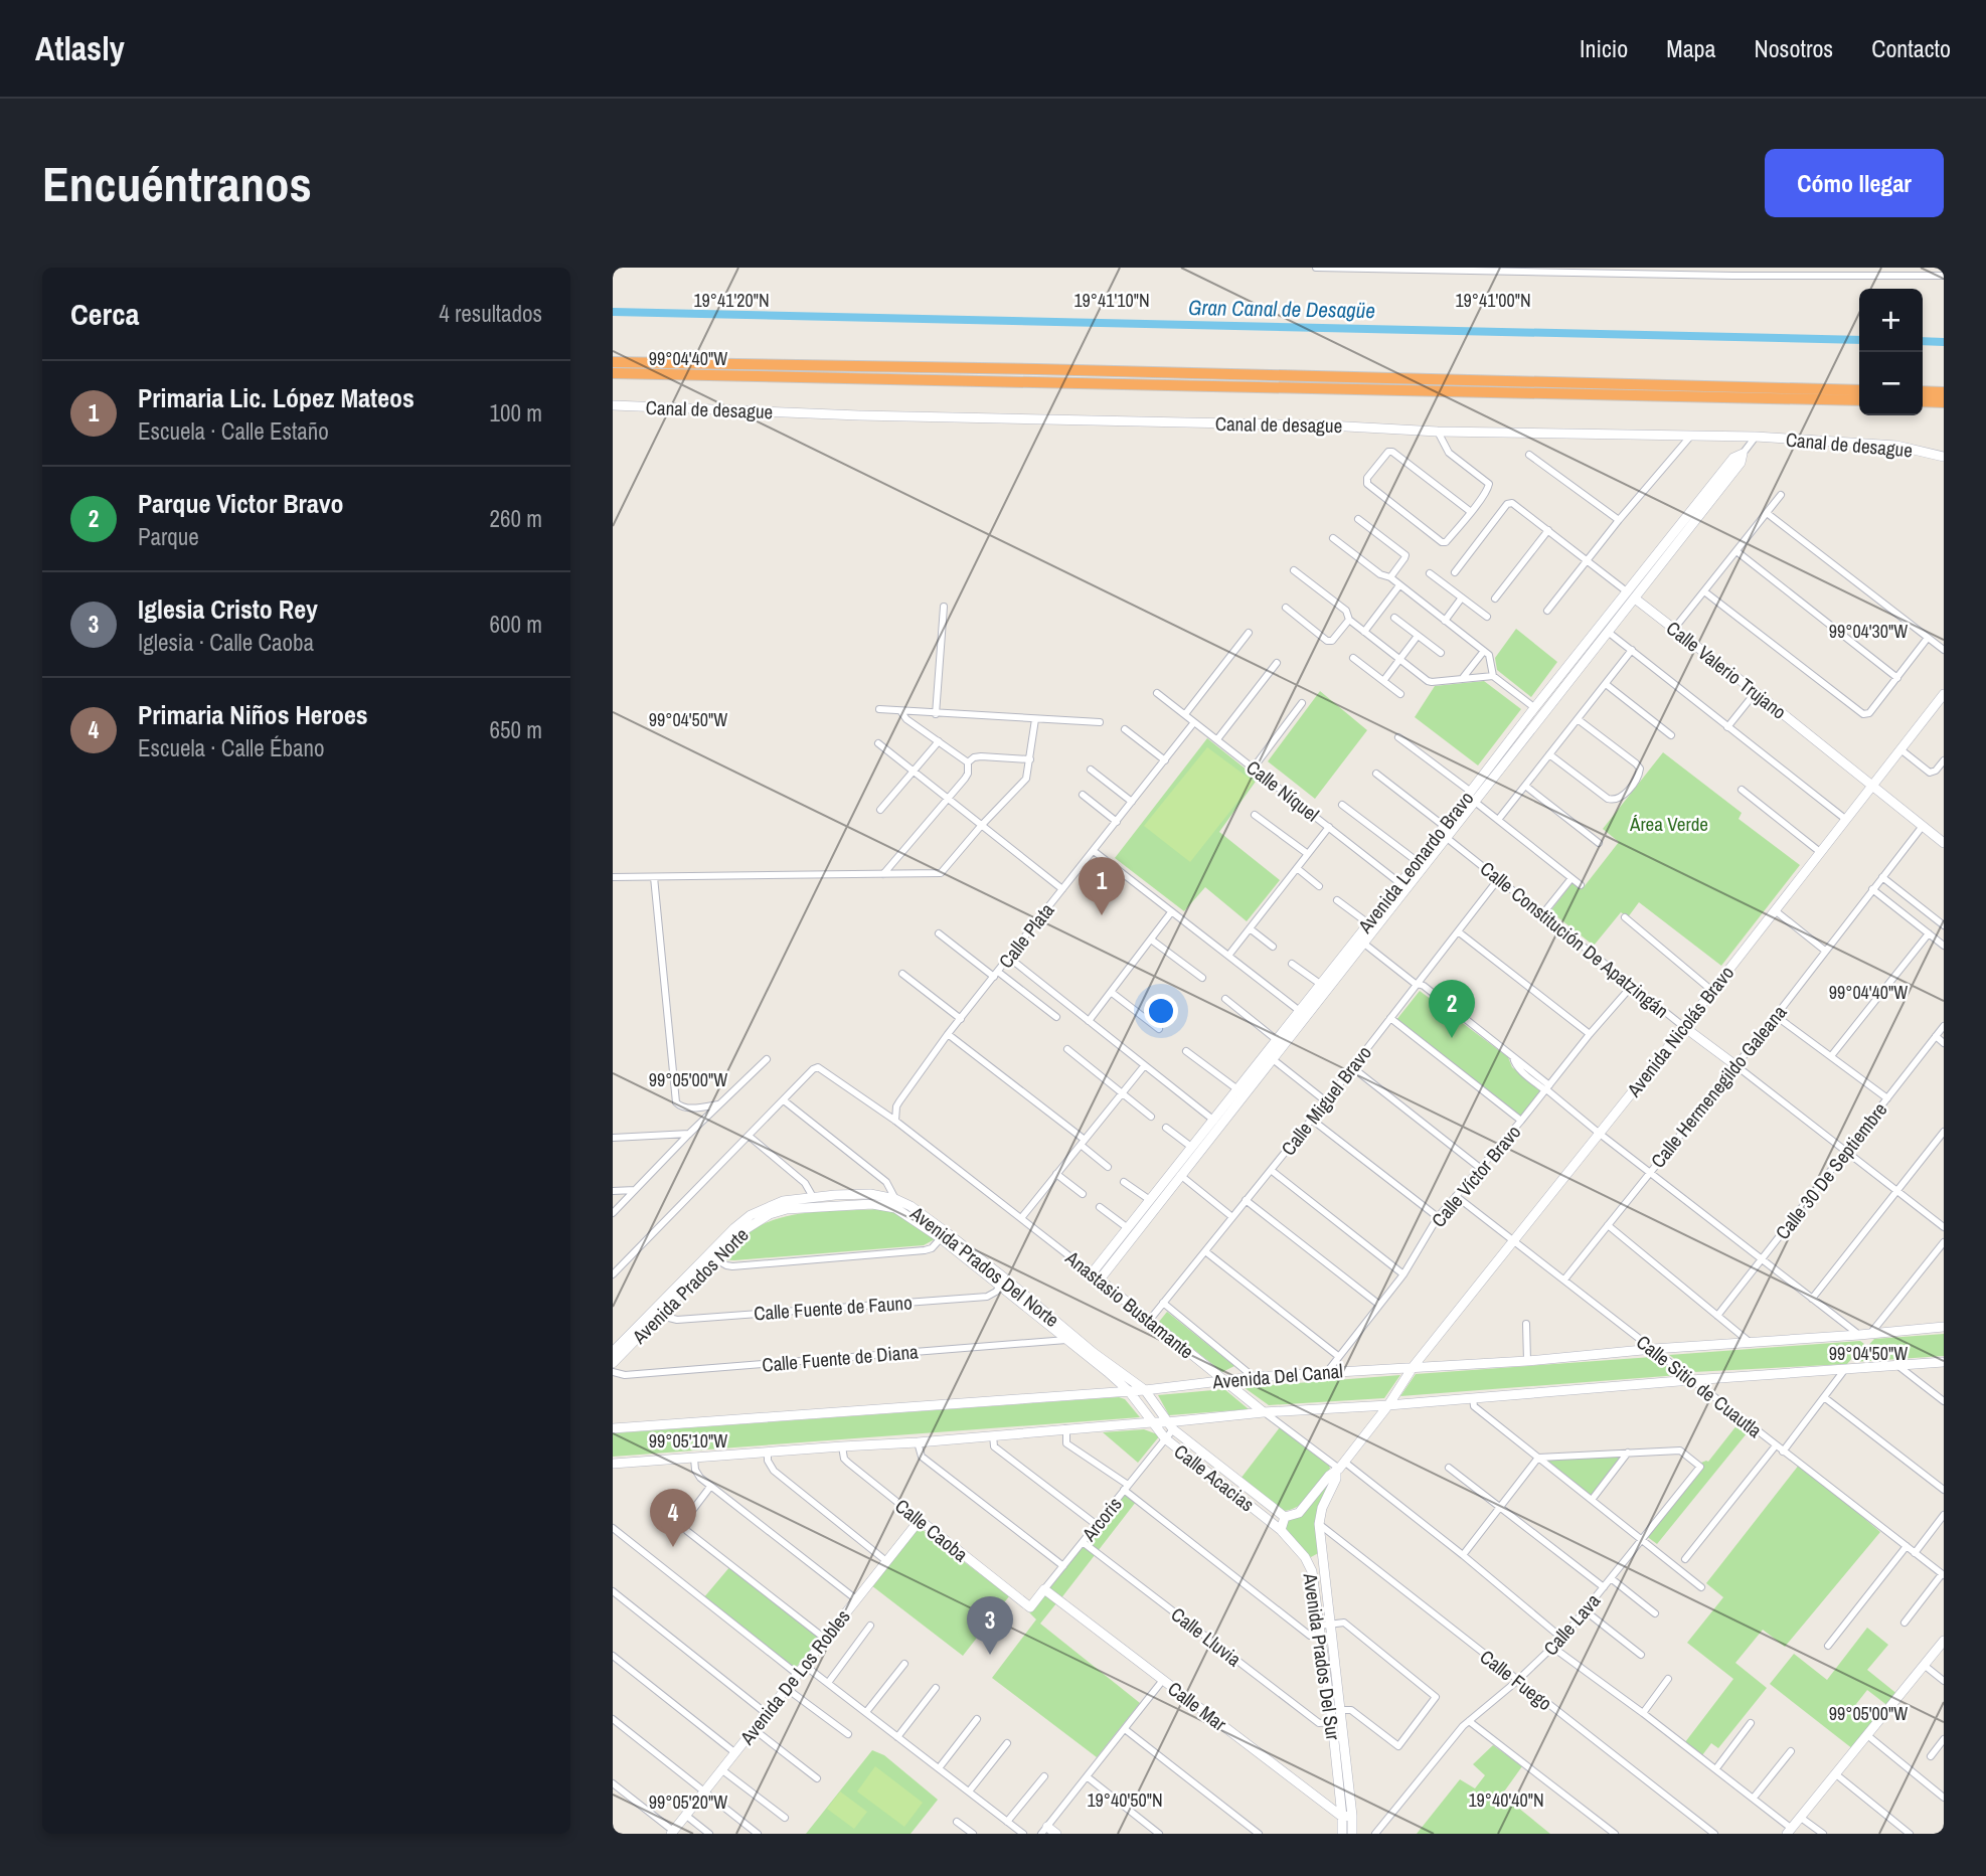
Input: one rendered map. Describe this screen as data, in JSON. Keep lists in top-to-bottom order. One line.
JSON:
{"streets":{"street":["Canal de desague","Calle Valerio Trujano","Calle Níquel","Avenida Leonardo Bravo","Calle Plata","Calle Constitución De Apatzingán","Avenida Nicolás Bravo","Calle Hermenegildo Galeana","Calle Miguel Bravo","Calle 30 De Septiembre","Calle Víctor Bravo","Avenida Prados Del Norte","Avenida Prados Norte","Anastasio Bustamante","Calle Fuente de Fauno","Calle Fuente de Diana","Avenida Del Canal","Calle Sitio de Cuautla","Calle Acacias","Arcoris","Calle Caoba","Calle Lava","Calle Lluvia","Avenida Prados Del Sur","Avenida De Los Robles","Calle Fuego","Calle Mar"]},"crossings":[["Canal de desague","Avenida Leonardo Bravo"],["Calle Valerio Trujano","Avenida Leonardo Bravo"],["Calle Valerio Trujano","Avenida Nicolás Bravo"],["Calle Valerio Trujano","Calle Hermenegildo Galeana"],["Calle Níquel","Avenida Leonardo Bravo"],["Calle Níquel","Calle Plata"],["Avenida Leonardo Bravo","Calle Constitución De Apatzingán"],["Avenida Leonardo Bravo","Anastasio Bustamante"],["Calle Plata","Anastasio Bustamante"],["Calle Constitución De Apatzingán","Avenida Nicolás Bravo"],["Calle Constitución De Apatzingán","Calle Hermenegildo Galeana"],["Calle Constitución De Apatzingán","Calle Miguel Bravo"],["Calle Constitución De Apatzingán","Calle Víctor Bravo"],["Avenida Nicolás Bravo","Avenida Del Canal"],["Avenida Nicolás Bravo","Calle Sitio de Cuautla"],["Avenida Nicolás Bravo","Avenida Prados Del Sur"],["Calle Hermenegildo Galeana","Calle Sitio de Cuautla"],["Calle Miguel Bravo","Anastasio Bustamante"],["Calle Víctor Bravo","Avenida Del Canal"],["Calle Víctor Bravo","Calle Sitio de Cuautla"],["Avenida Prados Del Norte","Avenida Prados Norte"],["Avenida Prados Del Norte","Calle Fuente de Fauno"],["Avenida Prados Del Norte","Avenida Del Canal"],["Avenida Prados Del Norte","Calle Acacias"],["Avenida Prados Del Norte","Arcoris"],["Avenida Prados Norte","Calle Fuente de Fauno"],["Avenida Prados Norte","Calle Fuente de Diana"],["Avenida Prados Norte","Avenida Del Canal"],["Avenida Prados Norte","Calle Acacias"],["Anastasio Bustamante","Avenida Del Canal"],["Anastasio Bustamante","Calle Lava"],["Anastasio Bustamante","Avenida Prados Del Sur"],["Avenida Del Canal","Calle Sitio de Cuautla"],["Avenida Del Canal","Calle Acacias"],["Avenida Del Canal","Arcoris"],["Avenida Del Canal","Calle Caoba"],["Avenida Del Canal","Avenida Prados Del Sur"],["Calle Acacias","Arcoris"],["Calle Acacias","Avenida Prados Del Sur"],["Arcoris","Calle Caoba"],["Arcoris","Calle Lluvia"],["Arcoris","Calle Mar"],["Calle Caoba","Avenida De Los Robles"],["Calle Lava","Calle Fuego"],["Calle Lluvia","Avenida Prados Del Sur"],["Avenida Prados Del Sur","Calle Fuego"],["Avenida Prados Del Sur","Calle Mar"]],"water":["Gran Canal de Desagüe"],"parks":["Área Verde"],"page":{"header":"Atlasly","nav":["Inicio","Mapa","Nosotros","Contacto"],"buttons":"Cómo llegar","title":"Encuéntranos","heading":["Cerca","4 resultados"],"map_buttons":["+","−"],"list":[{"mark":"1","name":"Primaria Lic. López Mateos","note":"Escuela · Calle Estaño","value":"100 m"},{"mark":"2","name":"Parque Victor Bravo","note":"Parque","value":"260 m"},{"mark":"3","name":"Iglesia Cristo Rey","note":"Iglesia · Calle Caoba","value":"600 m"},{"mark":"4","name":"Primaria Niños Heroes","note":"Escuela · Calle Ébano","value":"650 m"}],"pins":["1","2","4","3"]},"coordinates":["19°41'20\"N","19°41'10\"N","19°41'00\"N","99°04'40\"W","99°04'30\"W","99°04'50\"W","99°05'00\"W","99°05'10\"W","19°40'50\"N","19°40'40\"N","99°05'20\"W"]}
